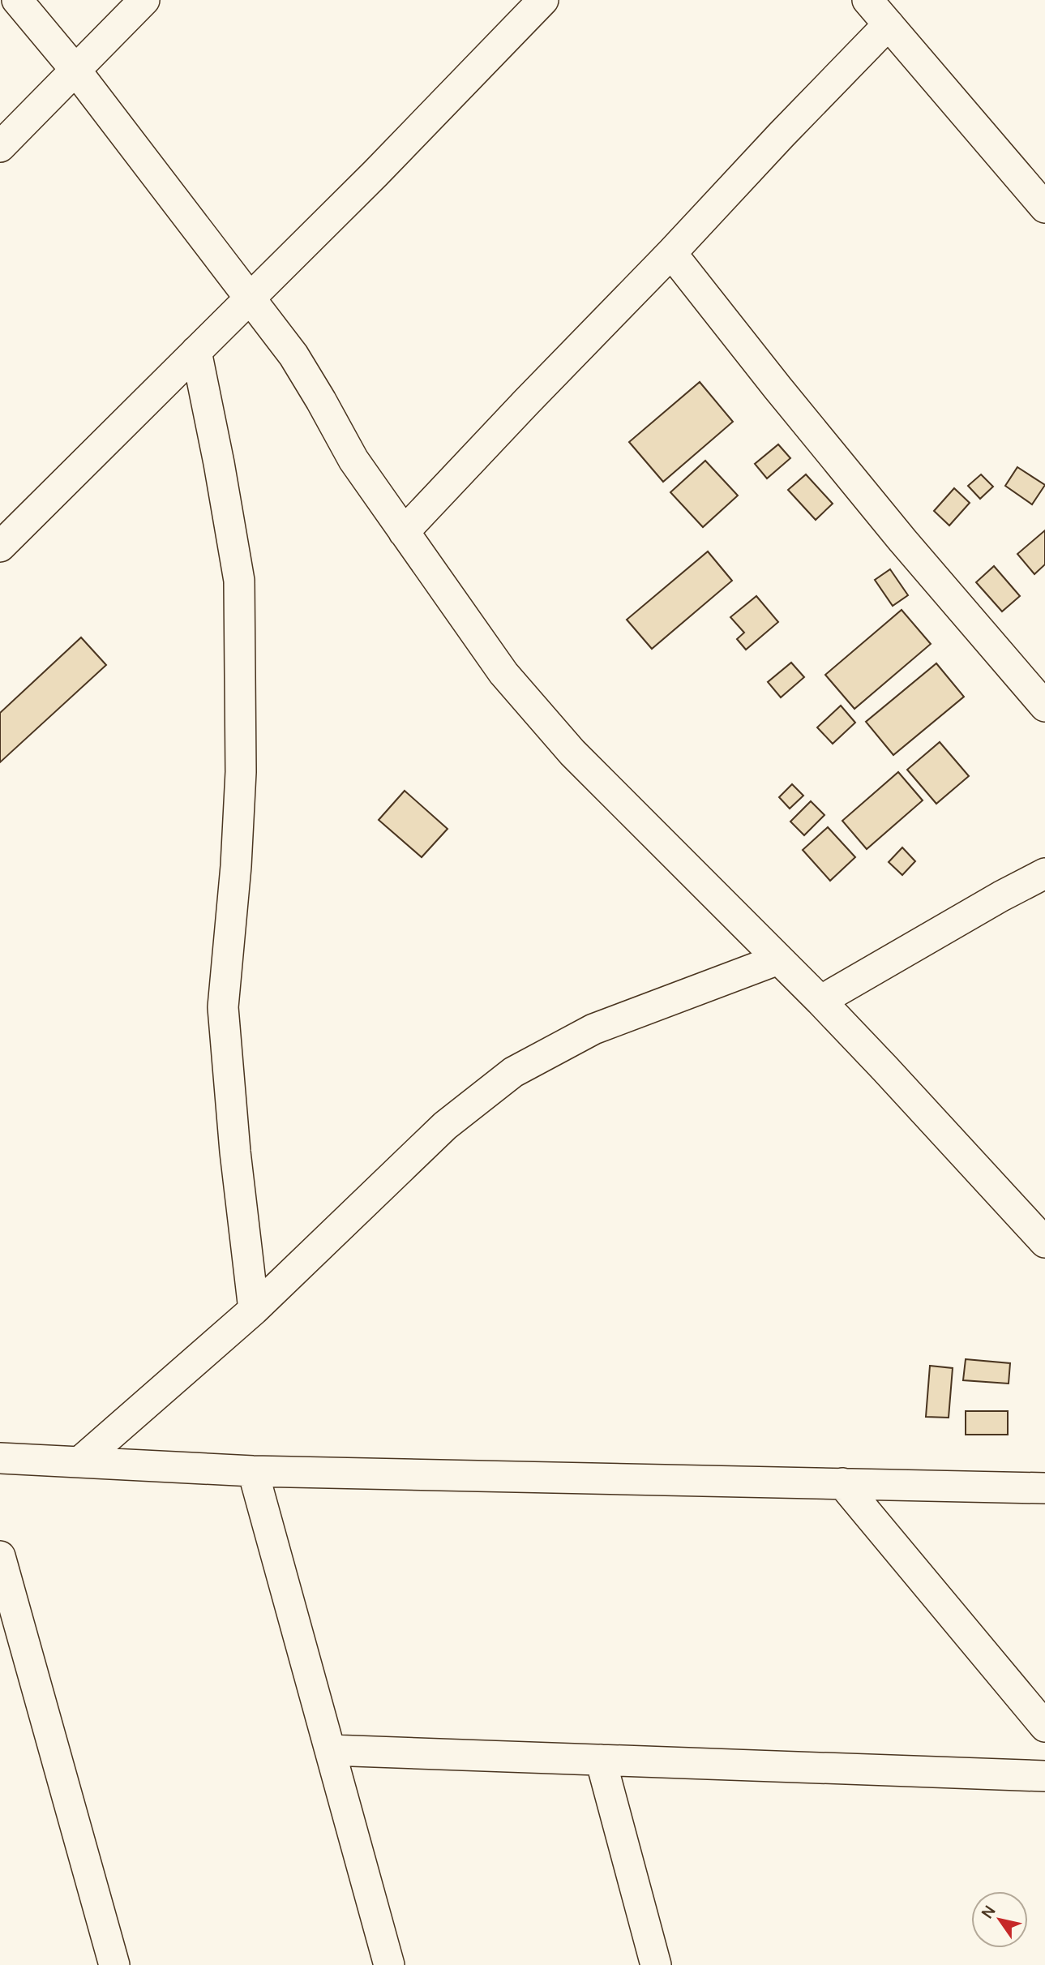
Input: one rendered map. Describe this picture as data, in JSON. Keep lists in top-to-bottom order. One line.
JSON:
{"north":"top left"}
